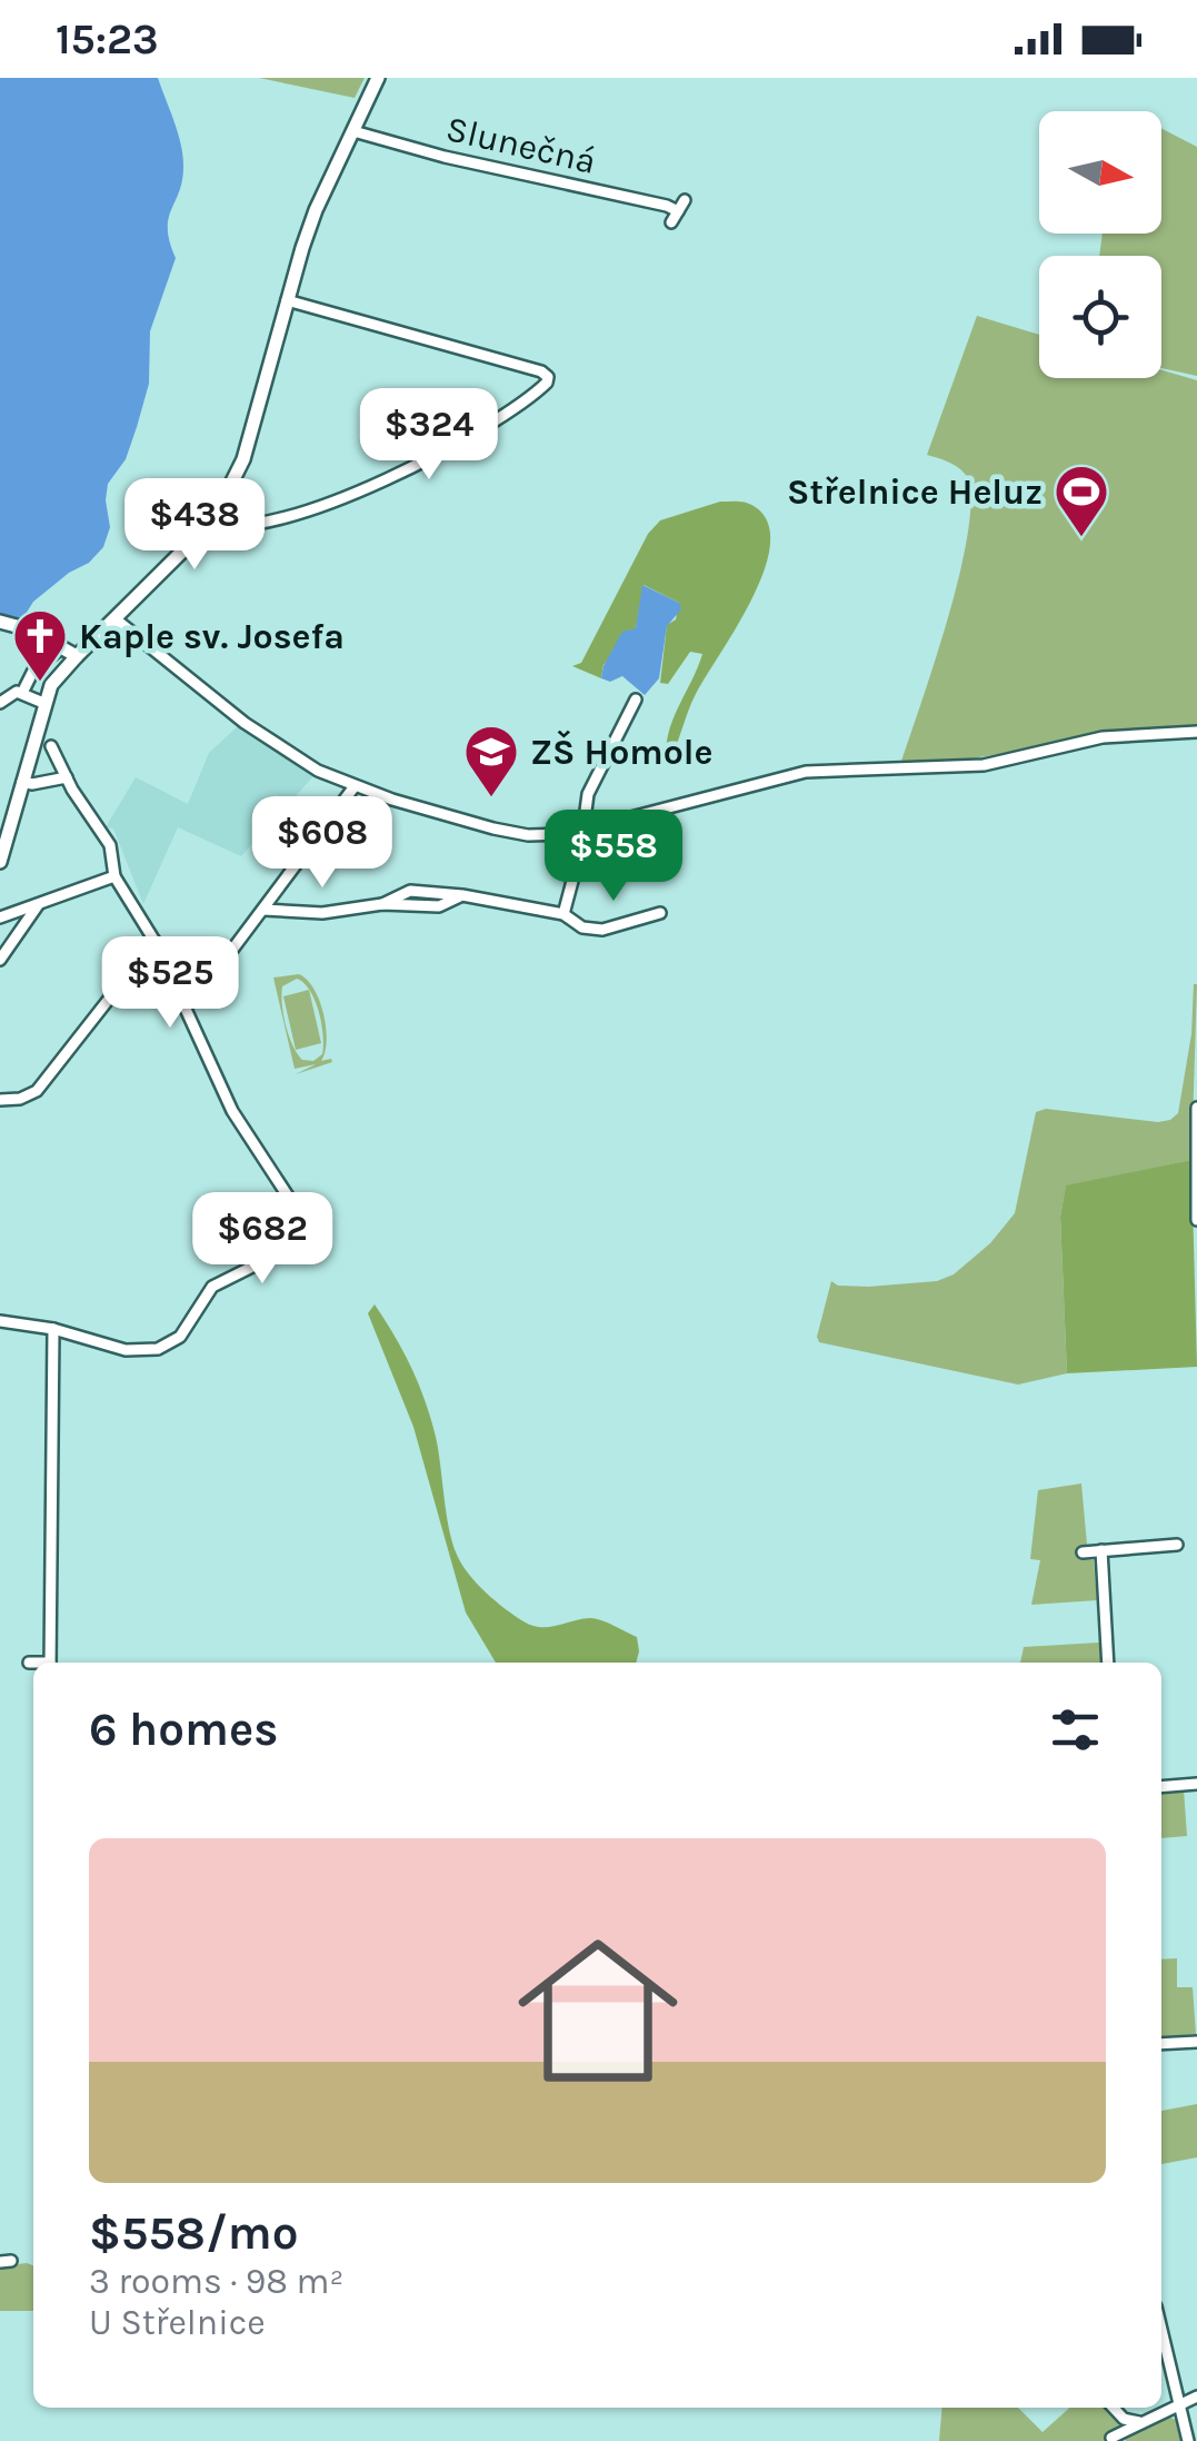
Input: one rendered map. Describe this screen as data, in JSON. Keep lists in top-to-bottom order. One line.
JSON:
{"streets":{"street":["Slunečná"]},"places":{"sports":["Střelnice Heluz"],"church":["Kaple sv. Josefa"],"school or university":["ZŠ Homole"]},"north":"right","page":{"status":"15:23","price":["$324","$438","$608","$558","$525","$682"],"heading":"6 homes","list":[{"name":"$558/mo","note":"3 rooms · 98 m² · U Střelnice"}]}}
